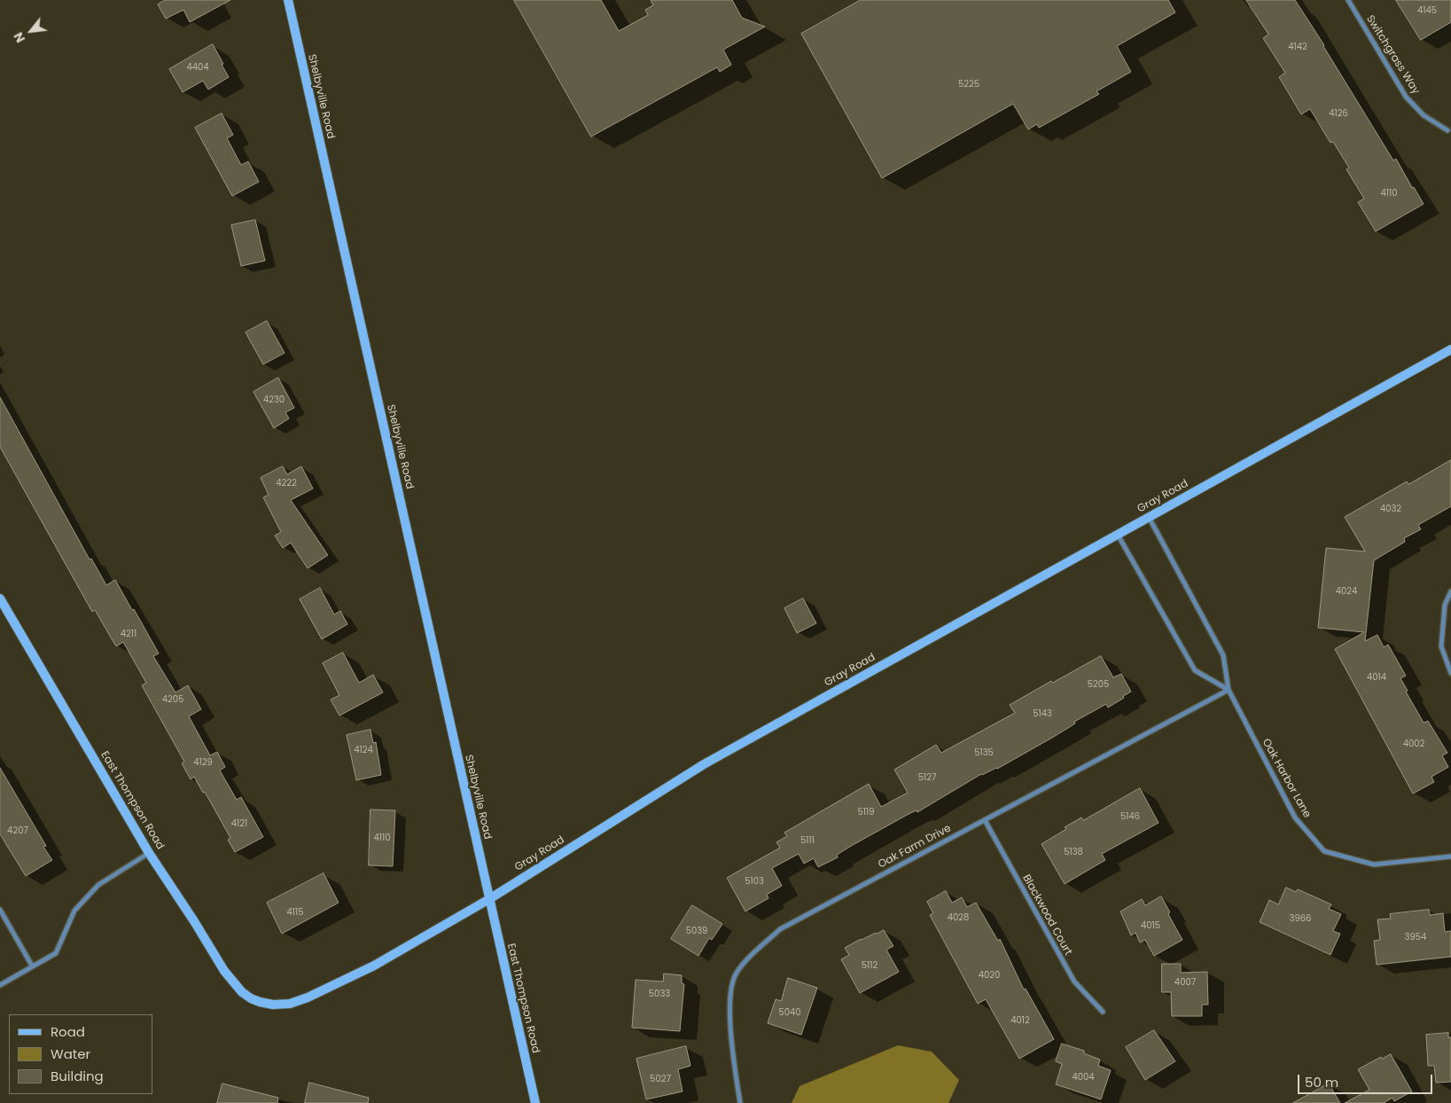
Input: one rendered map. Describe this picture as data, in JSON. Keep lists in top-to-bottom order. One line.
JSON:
{"streets":{"main road":["Shelbyville Road","Gray Road","East Thompson Road"],"street":["Switchgrass Way","Oak Harbor Lane","Oak Farm Drive","Blackwood Court"]},"crossings":[["Shelbyville Road","Gray Road"],["Shelbyville Road","East Thompson Road"],["Gray Road","Oak Harbor Lane"],["Gray Road","East Thompson Road"],["Oak Harbor Lane","Oak Farm Drive"],["Oak Farm Drive","Blackwood Court"]],"house_numbers":["4145","4142","4404","5225","4126","4110","4230","4222","4032","4024","4211","4014","5205","4205","5143","4002","4124","5135","4129","5127","5119","5146","4121","4207","4110","5111","5138","5103","4115","4028","3966","4015","5039","3954","5112","4020","4007","5033","5040","4012","4004","5027"],"legend":["Road","Water","Building"],"scale_bar":"50 m","north":"bottom left"}
